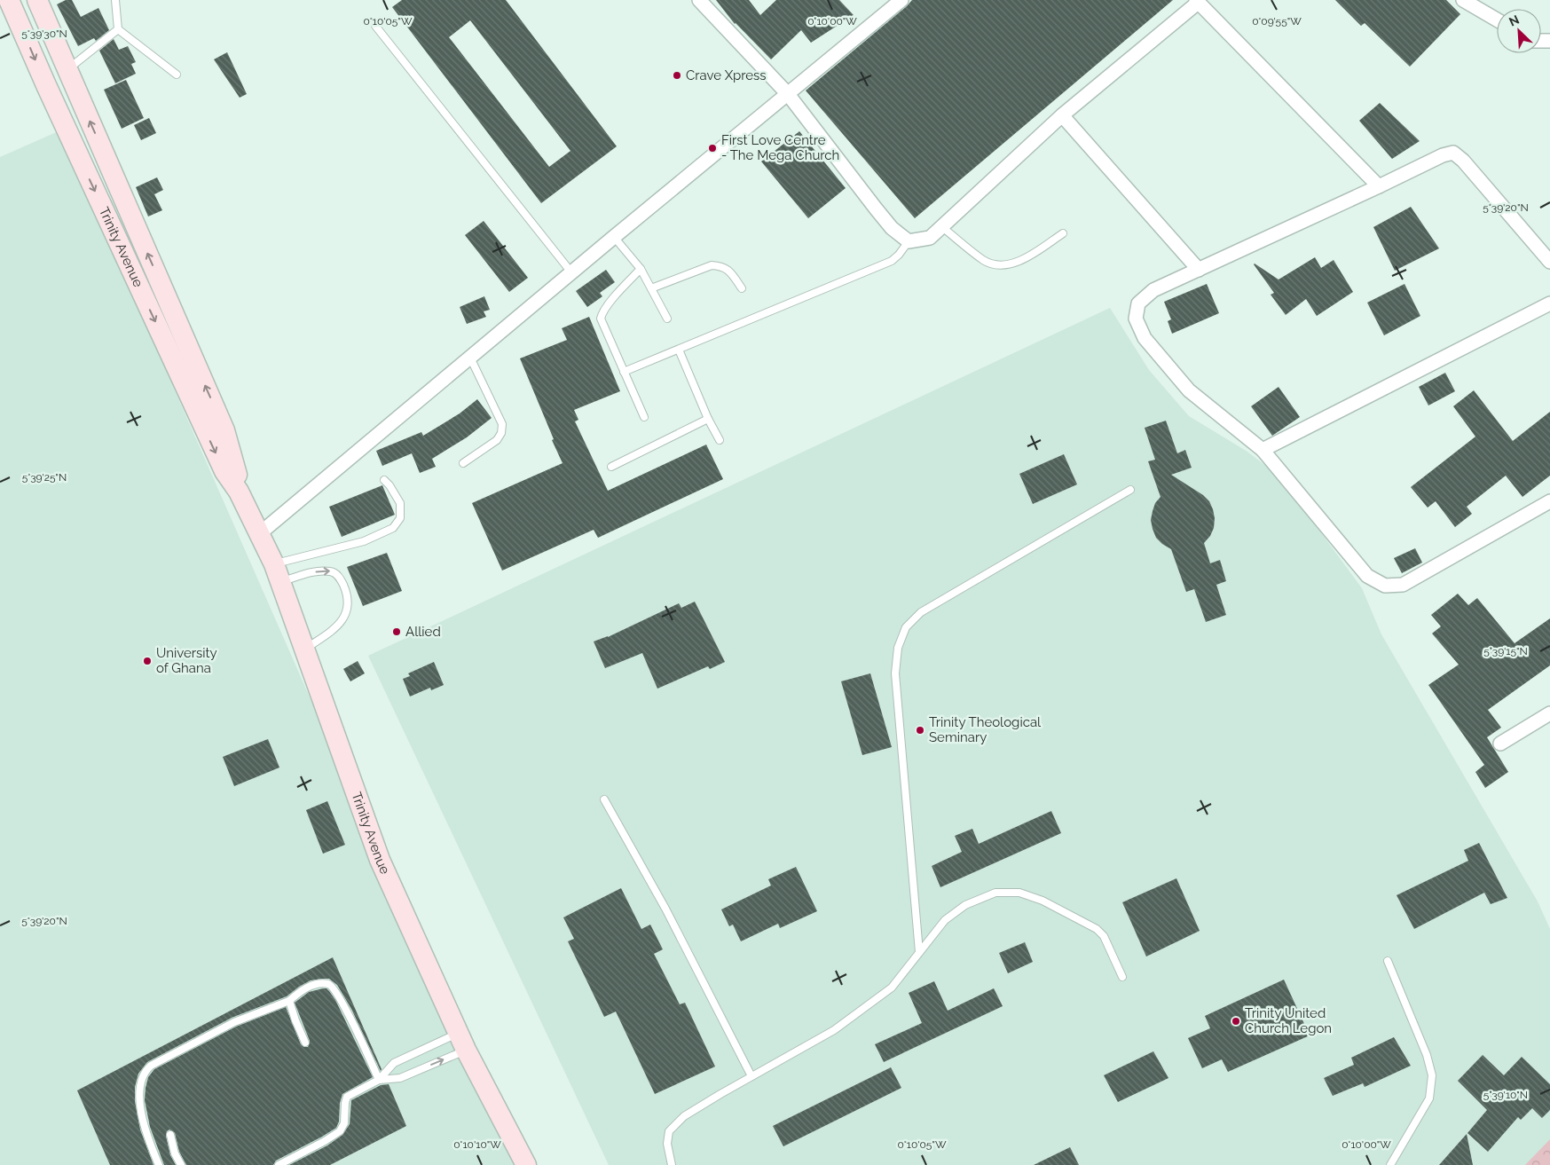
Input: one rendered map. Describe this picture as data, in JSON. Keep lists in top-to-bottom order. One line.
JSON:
{"streets":{"street":["Trinity Avenue"]},"places":["Crave Xpress","First Love Centre - The Mega Church","Allied","University of Ghana","Trinity Theological Seminary","Trinity United Church Legon"],"north":"top left","coordinates":["0°10'05\"W","0°10'00\"W","0°09'55\"W","5°39'30\"N","5°39'20\"N","5°39'25\"N","5°39'15\"N","5°39'10\"N","0°10'10\"W"]}
